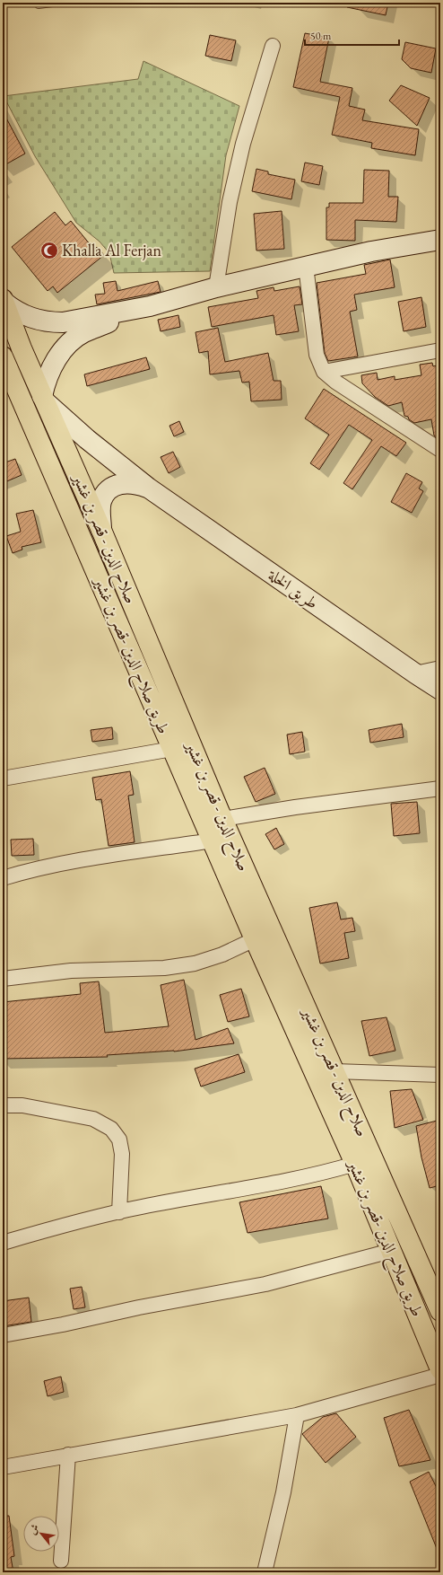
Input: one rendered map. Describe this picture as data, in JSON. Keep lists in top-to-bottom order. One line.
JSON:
{"streets":{"highway":["صلاح الدين - قصر بن غشير","طريق صلاح الدين -قصر بن غشير"],"street":["طريق الخلة"]},"crossings":[["صلاح الدين - قصر بن غشير","طريق الخلة"]],"places":{"mosque":["Khalla Al Ferjan"]},"scale_bar":"50 m","north":"top left"}
